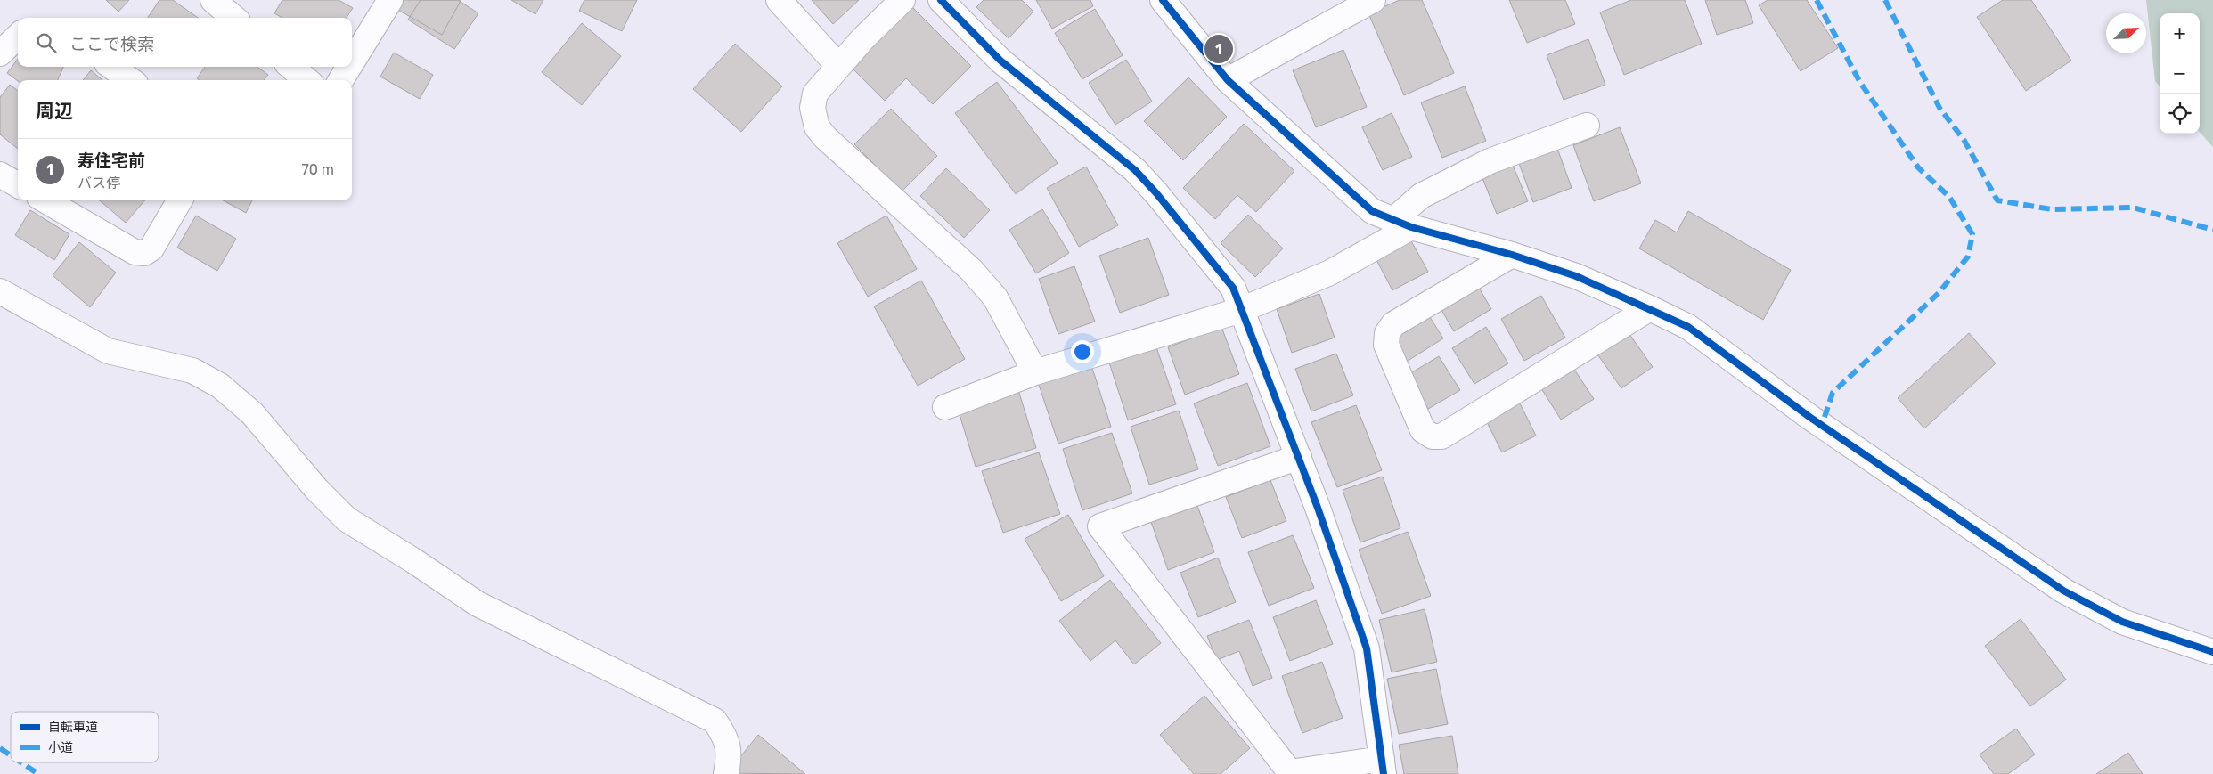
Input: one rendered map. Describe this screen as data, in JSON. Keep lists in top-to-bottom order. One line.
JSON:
{"legend":["自転車道","小道"],"north":"top right","page":{"map_buttons":["+","−"],"search":"ここで検索","pins":"1","heading":"周辺","list":[{"mark":"1","name":"寿住宅前","note":"バス停","value":"70 m"}]}}
